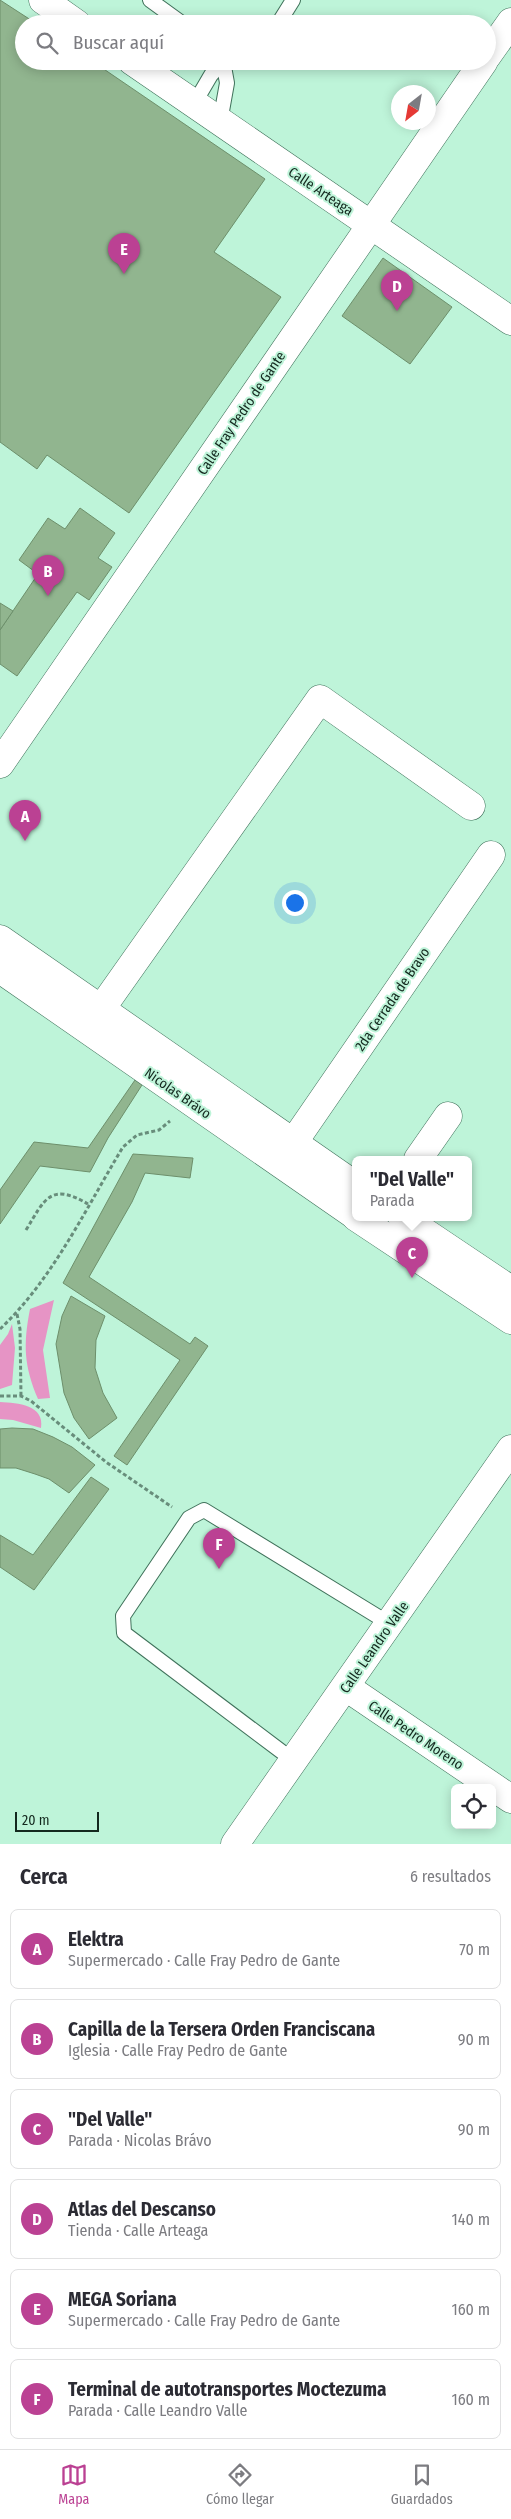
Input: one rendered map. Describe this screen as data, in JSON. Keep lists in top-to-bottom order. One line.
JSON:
{"streets":{"street":["Calle Arteaga","Calle Fray Pedro de Gante","2da Cerrada de Bravo","Nicolas Brávo","Calle Leandro Valle","Calle Pedro Moreno"]},"crossings":[["Calle Arteaga","Calle Fray Pedro de Gante"],["2da Cerrada de Bravo","Nicolas Brávo"],["Calle Leandro Valle","Calle Pedro Moreno"]],"scale_bar":"20 m","north":"bottom left","page":{"search":"Buscar aquí","pins":["E","D","B","A","C","F"],"popup":["\"Del Valle\"","Parada"],"scale":"20 m","heading":["Cerca","6 resultados"],"list":[{"mark":"A","name":"Elektra","note":"Supermercado · Calle Fray Pedro de Gante","value":"70 m"},{"mark":"B","name":"Capilla de la Tersera Orden Franciscana","note":"Iglesia · Calle Fray Pedro de Gante","value":"90 m"},{"mark":"C","name":"\"Del Valle\"","note":"Parada · Nicolas Brávo","value":"90 m"},{"mark":"D","name":"Atlas del Descanso","note":"Tienda · Calle Arteaga","value":"140 m"},{"mark":"E","name":"MEGA Soriana","note":"Supermercado · Calle Fray Pedro de Gante","value":"160 m"},{"mark":"F","name":"Terminal de autotransportes Moctezuma","note":"Parada · Calle Leandro Valle","value":"160 m"}],"nav":["Mapa","Cómo llegar","Guardados"]}}
